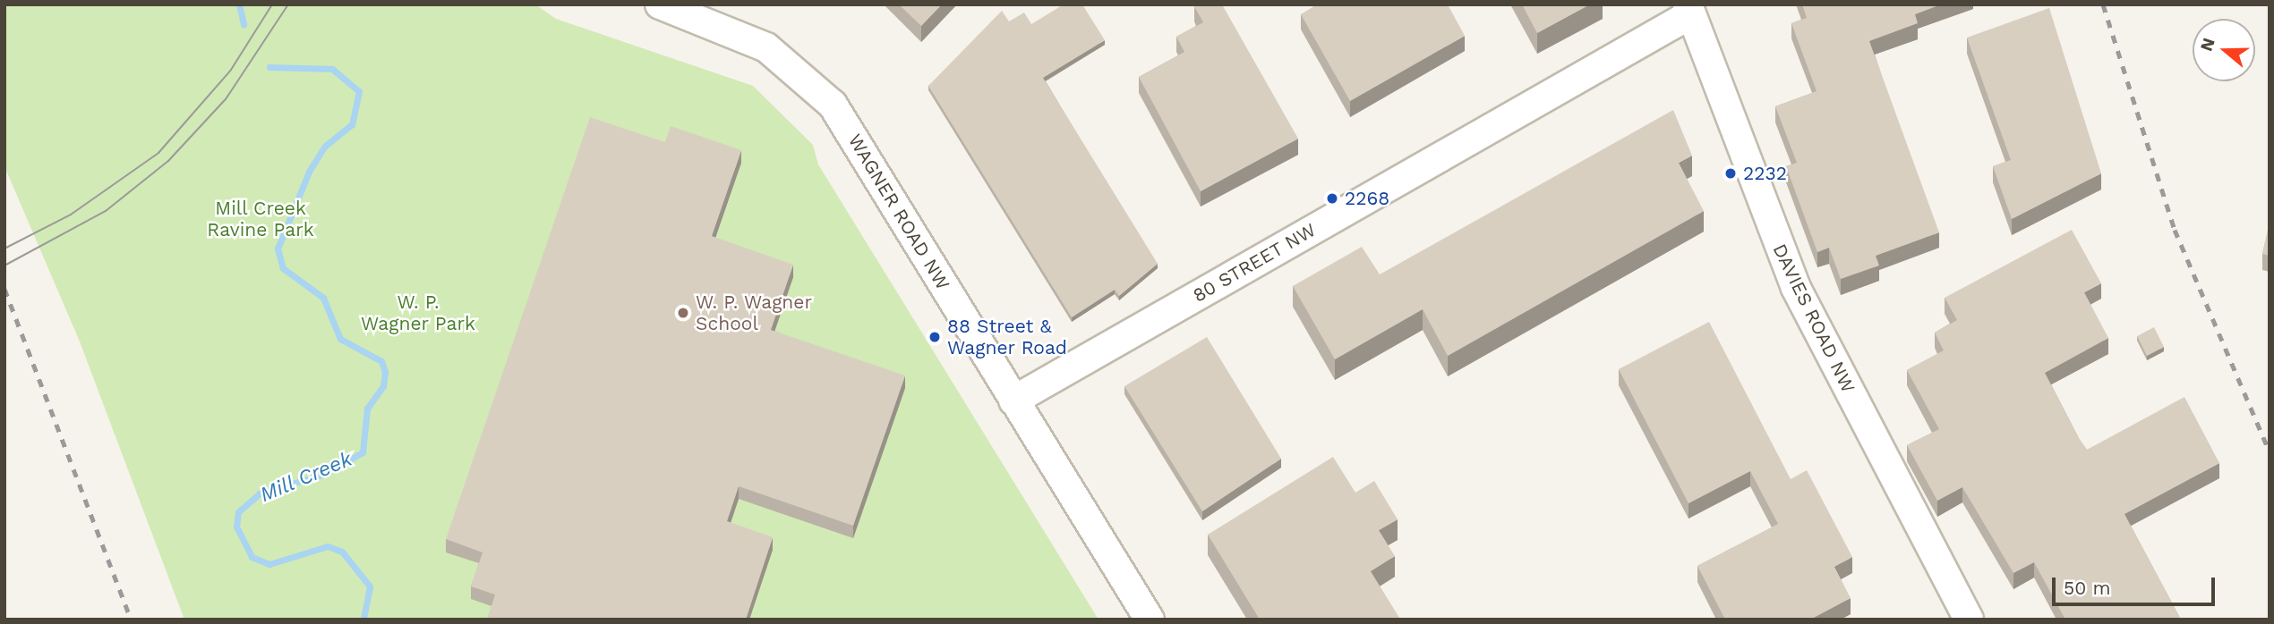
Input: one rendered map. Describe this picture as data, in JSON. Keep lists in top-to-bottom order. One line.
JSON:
{"streets":{"street":["WAGNER ROAD NW","80 STREET NW","DAVIES ROAD NW"]},"crossings":[["WAGNER ROAD NW","80 STREET NW"],["80 STREET NW","DAVIES ROAD NW"]],"water":["Mill Creek"],"parks":["Mill Creek Ravine Park","W. P. Wagner Park"],"places":["2232","2268","W. P. Wagner School","88 Street & Wagner Road"],"scale_bar":"50 m","north":"left"}
